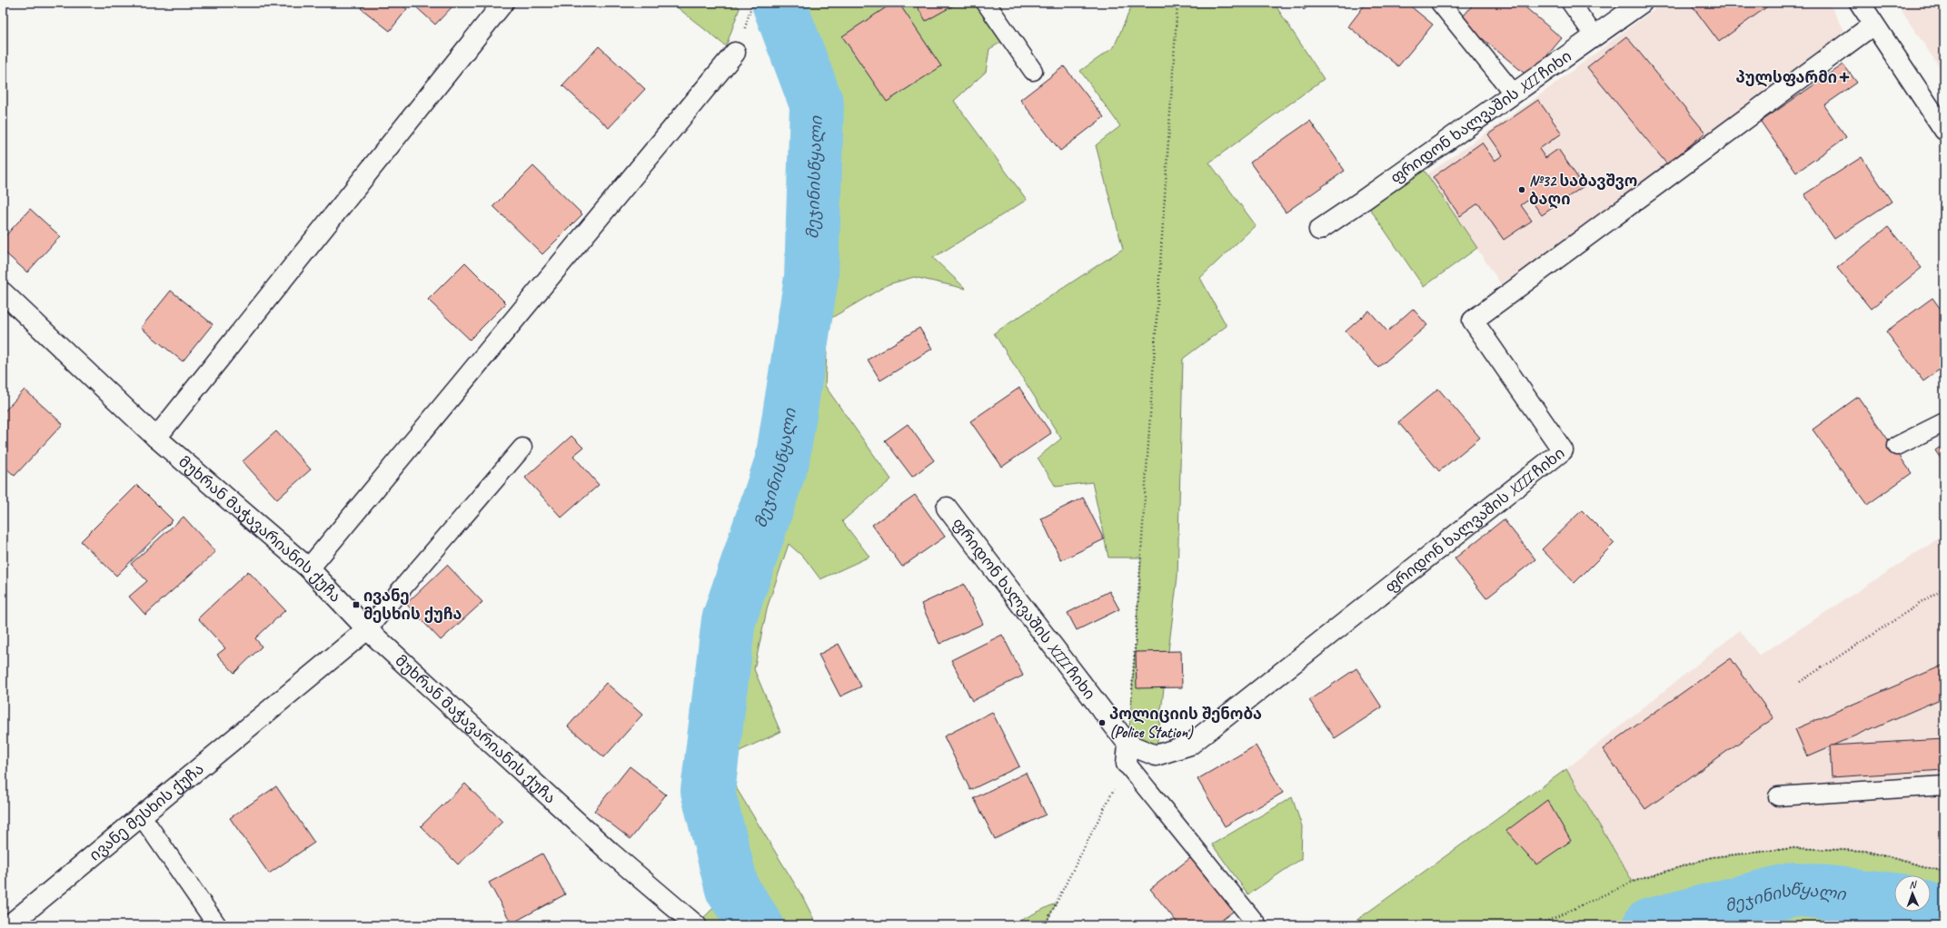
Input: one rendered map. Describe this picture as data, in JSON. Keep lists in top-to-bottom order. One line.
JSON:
{"streets":{"main road":["ფრიდონ ხალვაშის XII ჩიხი","ფრიდონ ხალვაშის XIII ჩიხი","მუხრან მაჭავარიანის ქუჩა","ივანე მესხის ქუჩა"]},"crossings":[["მუხრან მაჭავარიანის ქუჩა","ივანე მესხის ქუჩა"]],"water":["მეჯინისწყალი"],"places":{"health":["პულსფარმი"],"other":["№32 საბავშვო ბაღი","პოლიციის შენობა (Police Station)"],"transit":["ივანე მესხის ქუჩა"]},"north":"top"}
